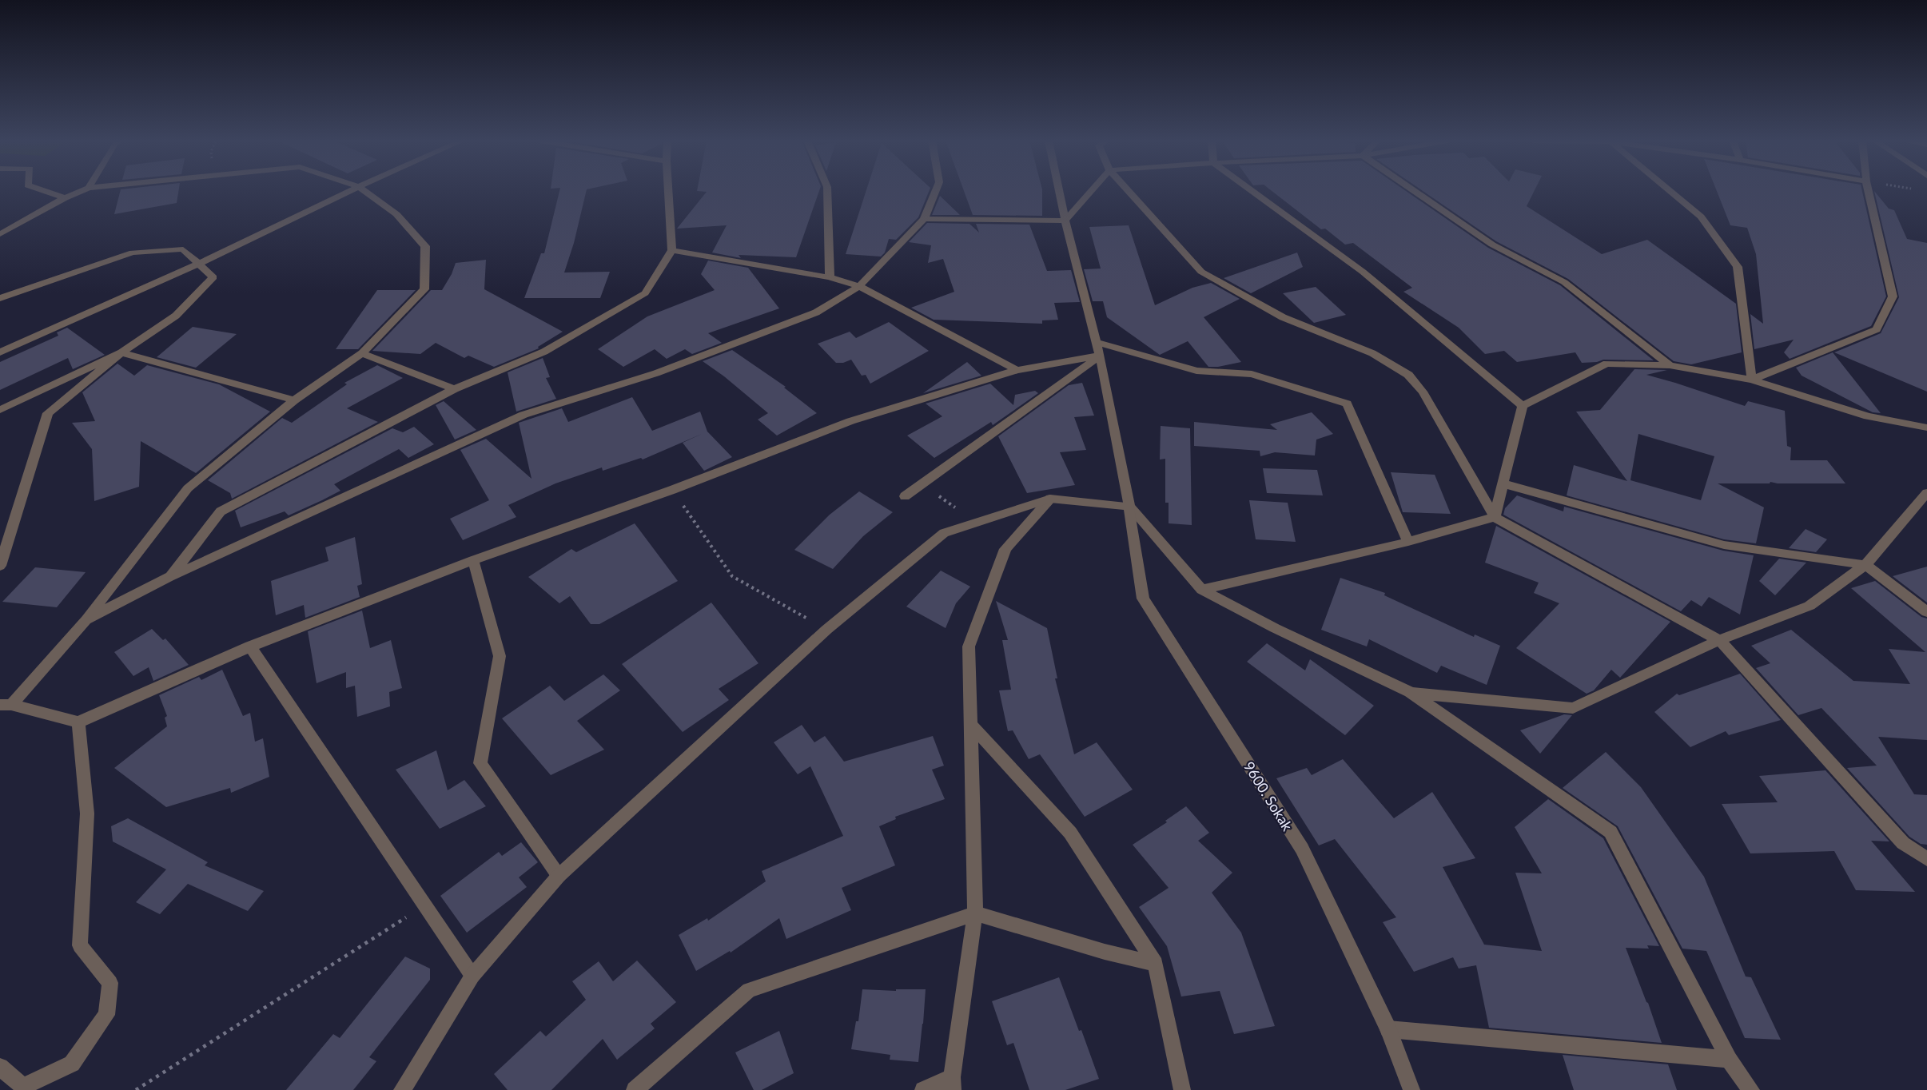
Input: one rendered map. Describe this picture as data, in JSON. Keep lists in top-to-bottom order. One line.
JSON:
{"streets":{"street":["9600. Sokak"]}}
